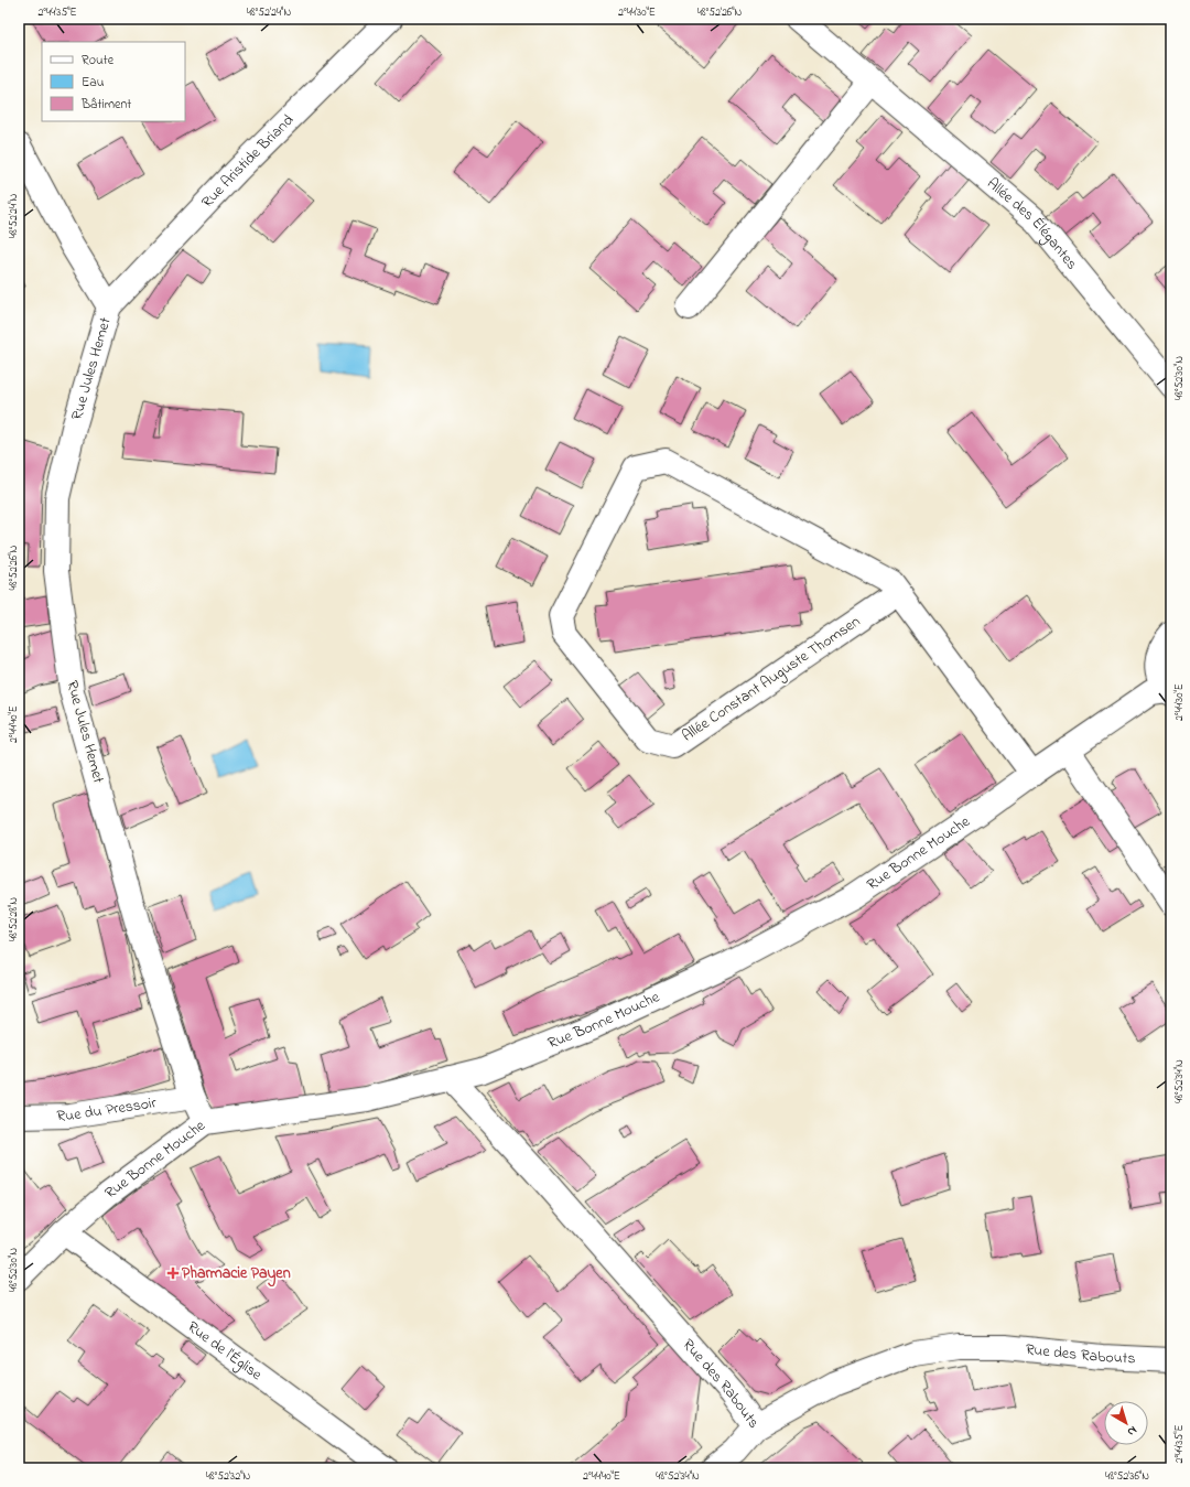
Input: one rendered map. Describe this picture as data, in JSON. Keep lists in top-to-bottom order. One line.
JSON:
{"streets":{"street":["Rue Aristide Briand","Allée des Élégantes","Rue Jules Hemet","Allée Constant Auguste Thomsen","Rue Bonne Mouche","Rue du Pressoir","Rue de l'Église","Rue des Rabouts"]},"crossings":[["Rue Aristide Briand","Rue Jules Hemet"],["Rue Jules Hemet","Rue Bonne Mouche"],["Rue Jules Hemet","Rue du Pressoir"],["Allée Constant Auguste Thomsen","Rue Bonne Mouche"],["Rue Bonne Mouche","Rue de l'Église"],["Rue Bonne Mouche","Rue des Rabouts"]],"places":{"health":["Pharmacie Payen"]},"legend":["Route","Eau","Bâtiment"],"north":"bottom right","coordinates":["2°44'35\"E","48°52'24\"N","2°44'30\"E","48°52'26\"N","48°52'30\"N","2°44'40\"E","48°52'28\"N","48°52'34\"N","48°52'32\"N","48°52'36\"N"]}
